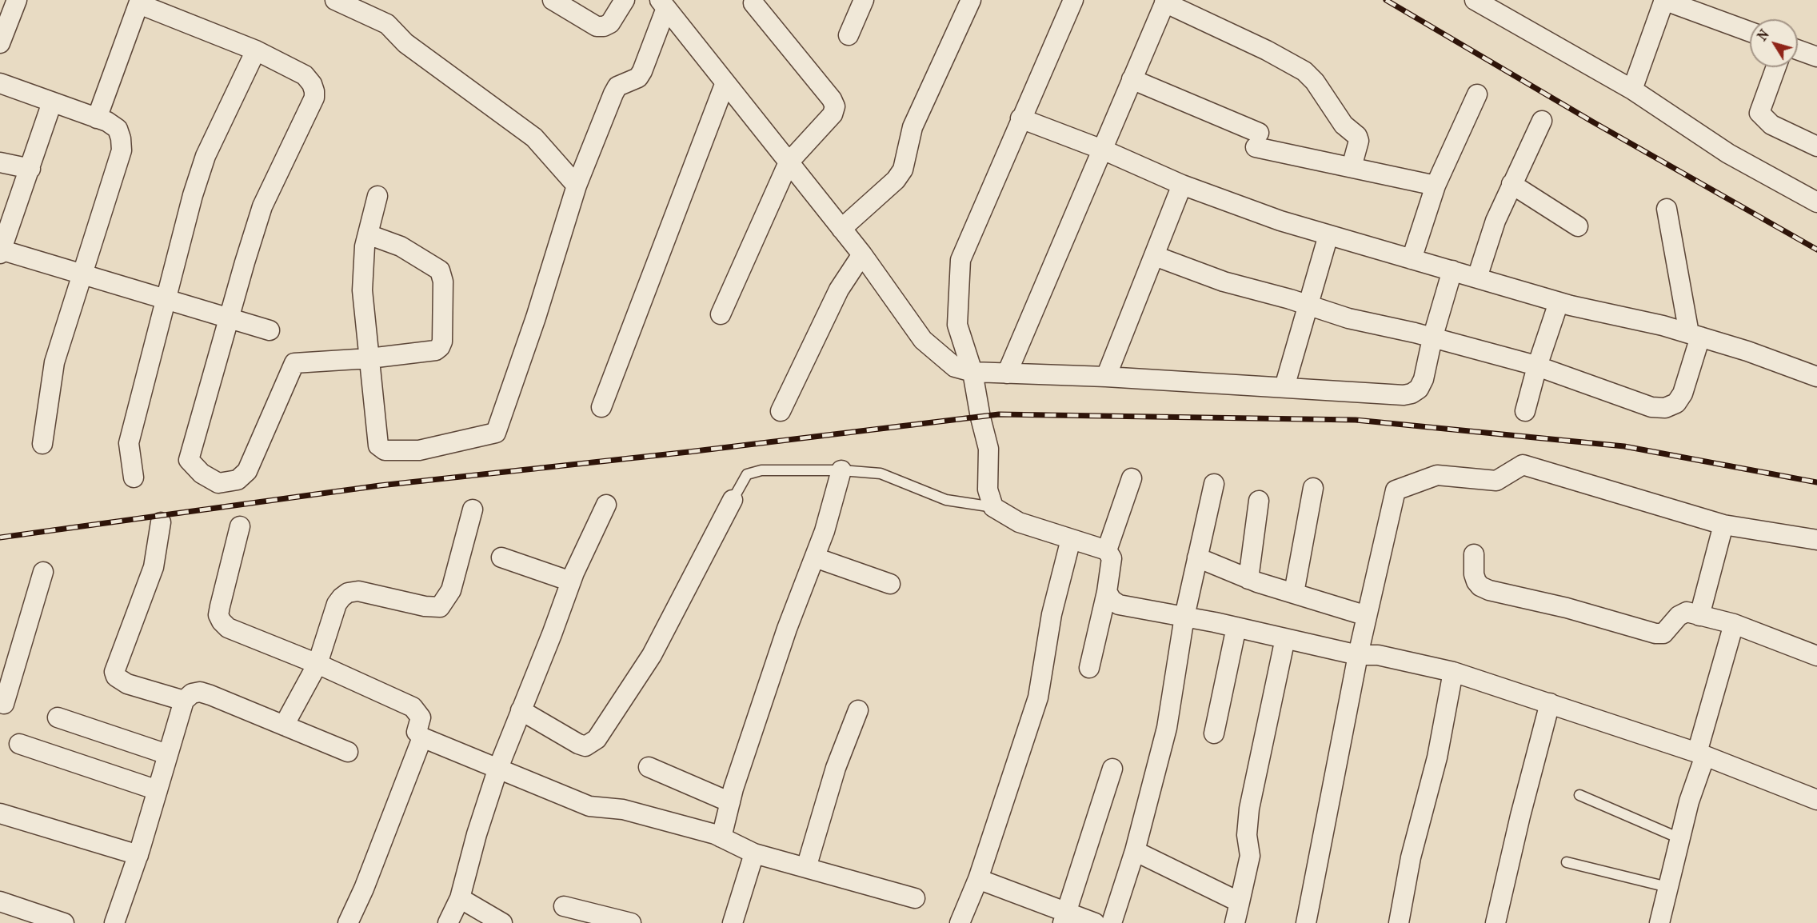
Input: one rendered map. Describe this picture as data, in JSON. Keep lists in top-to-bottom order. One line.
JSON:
{"north":"top left"}
